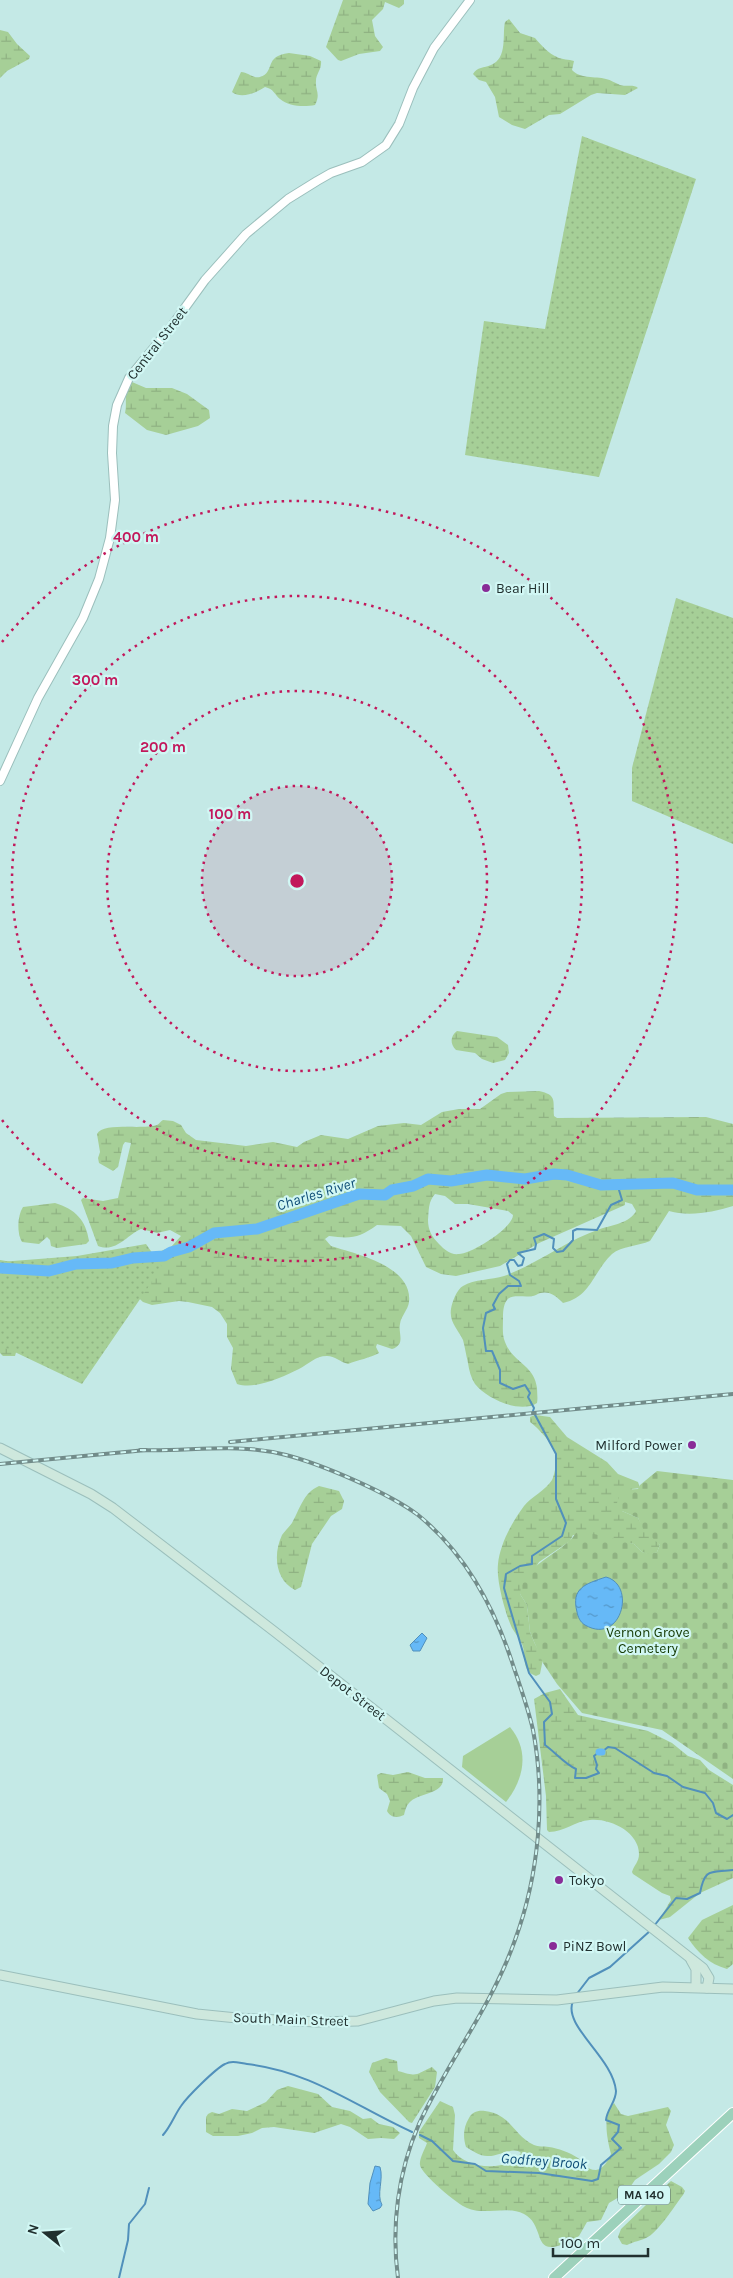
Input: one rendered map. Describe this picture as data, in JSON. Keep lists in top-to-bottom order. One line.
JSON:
{"streets":{"main road":["Depot Street","South Main Street","MA 140"],"street":["Central Street"]},"crossings":[["Depot Street","South Main Street"]],"water":["Charles River","Godfrey Brook"],"parks":["Vernon Grove Cemetery"],"places":["Bear Hill","Milford Power","Tokyo","PiNZ Bowl"],"scale_bar":"100 m","north":"left","rings":["400 m","300 m","200 m","100 m"]}
